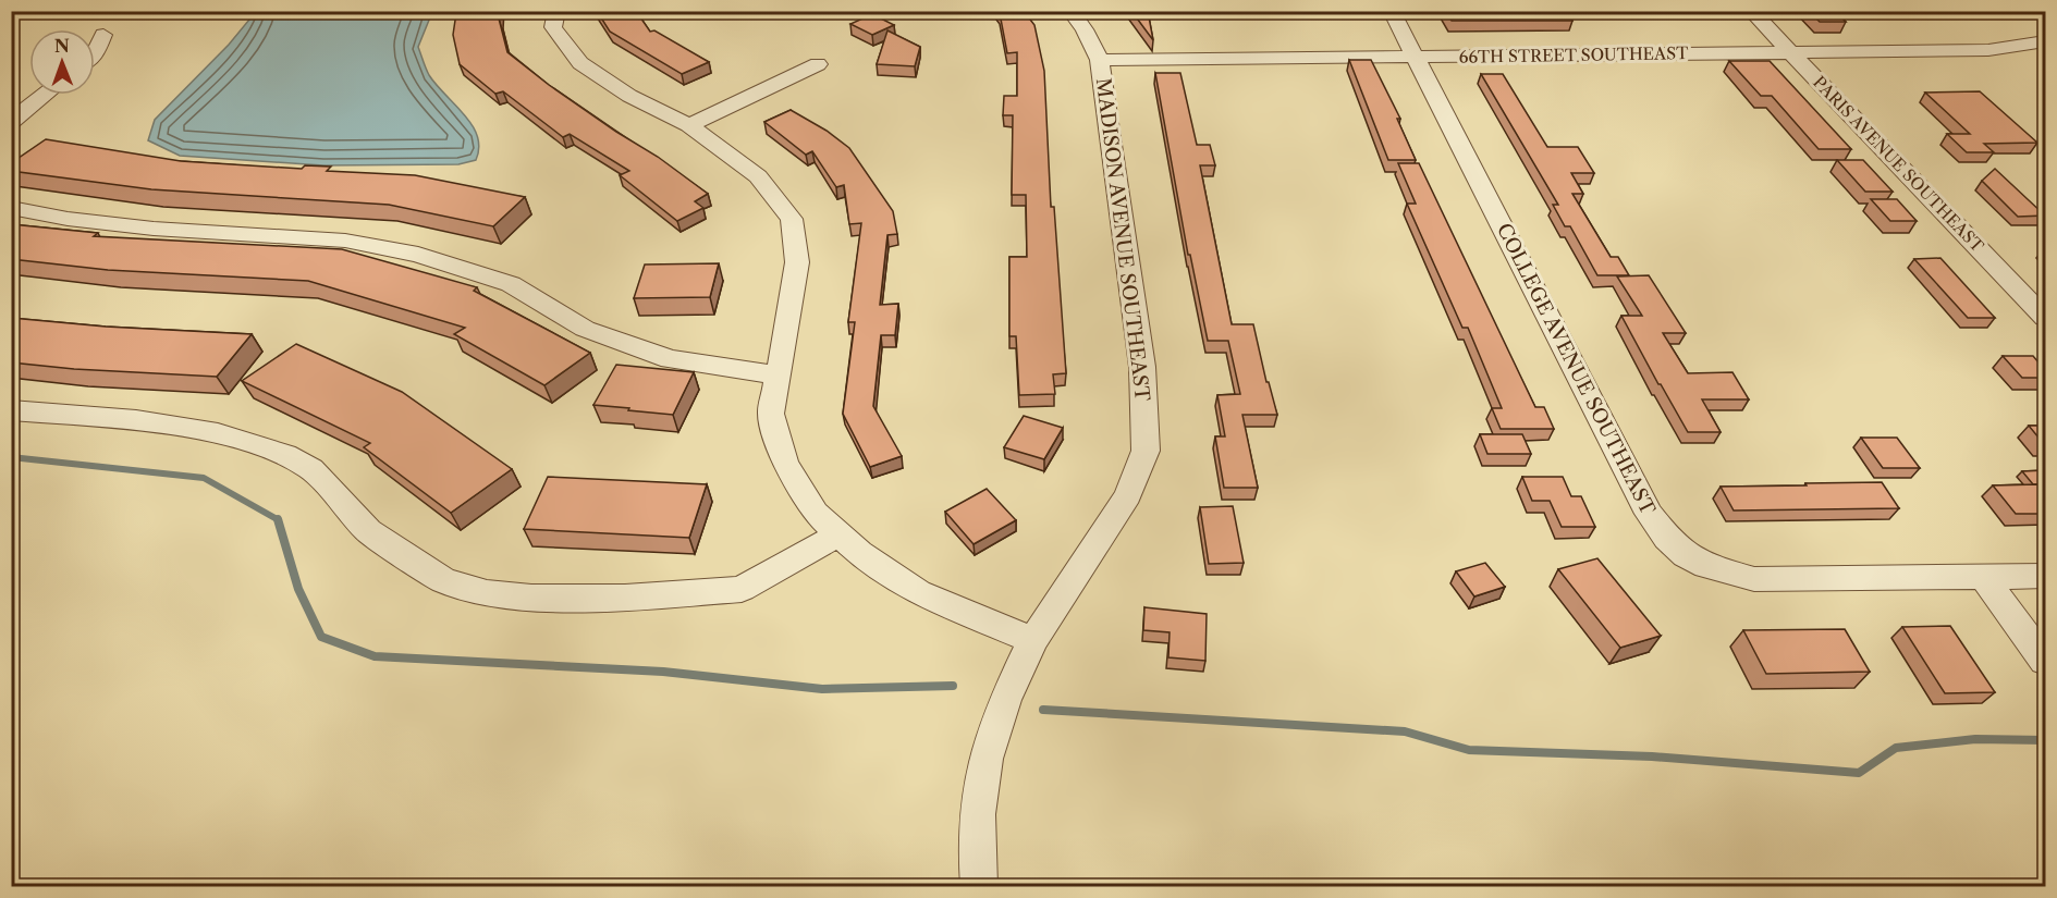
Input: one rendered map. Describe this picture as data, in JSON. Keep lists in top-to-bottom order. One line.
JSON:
{"streets":{"street":["66TH STREET SOUTHEAST","PARIS AVENUE SOUTHEAST","MADISON AVENUE SOUTHEAST","COLLEGE AVENUE SOUTHEAST"]},"crossings":[["66TH STREET SOUTHEAST","PARIS AVENUE SOUTHEAST"],["66TH STREET SOUTHEAST","MADISON AVENUE SOUTHEAST"],["66TH STREET SOUTHEAST","COLLEGE AVENUE SOUTHEAST"]],"north":"top"}
